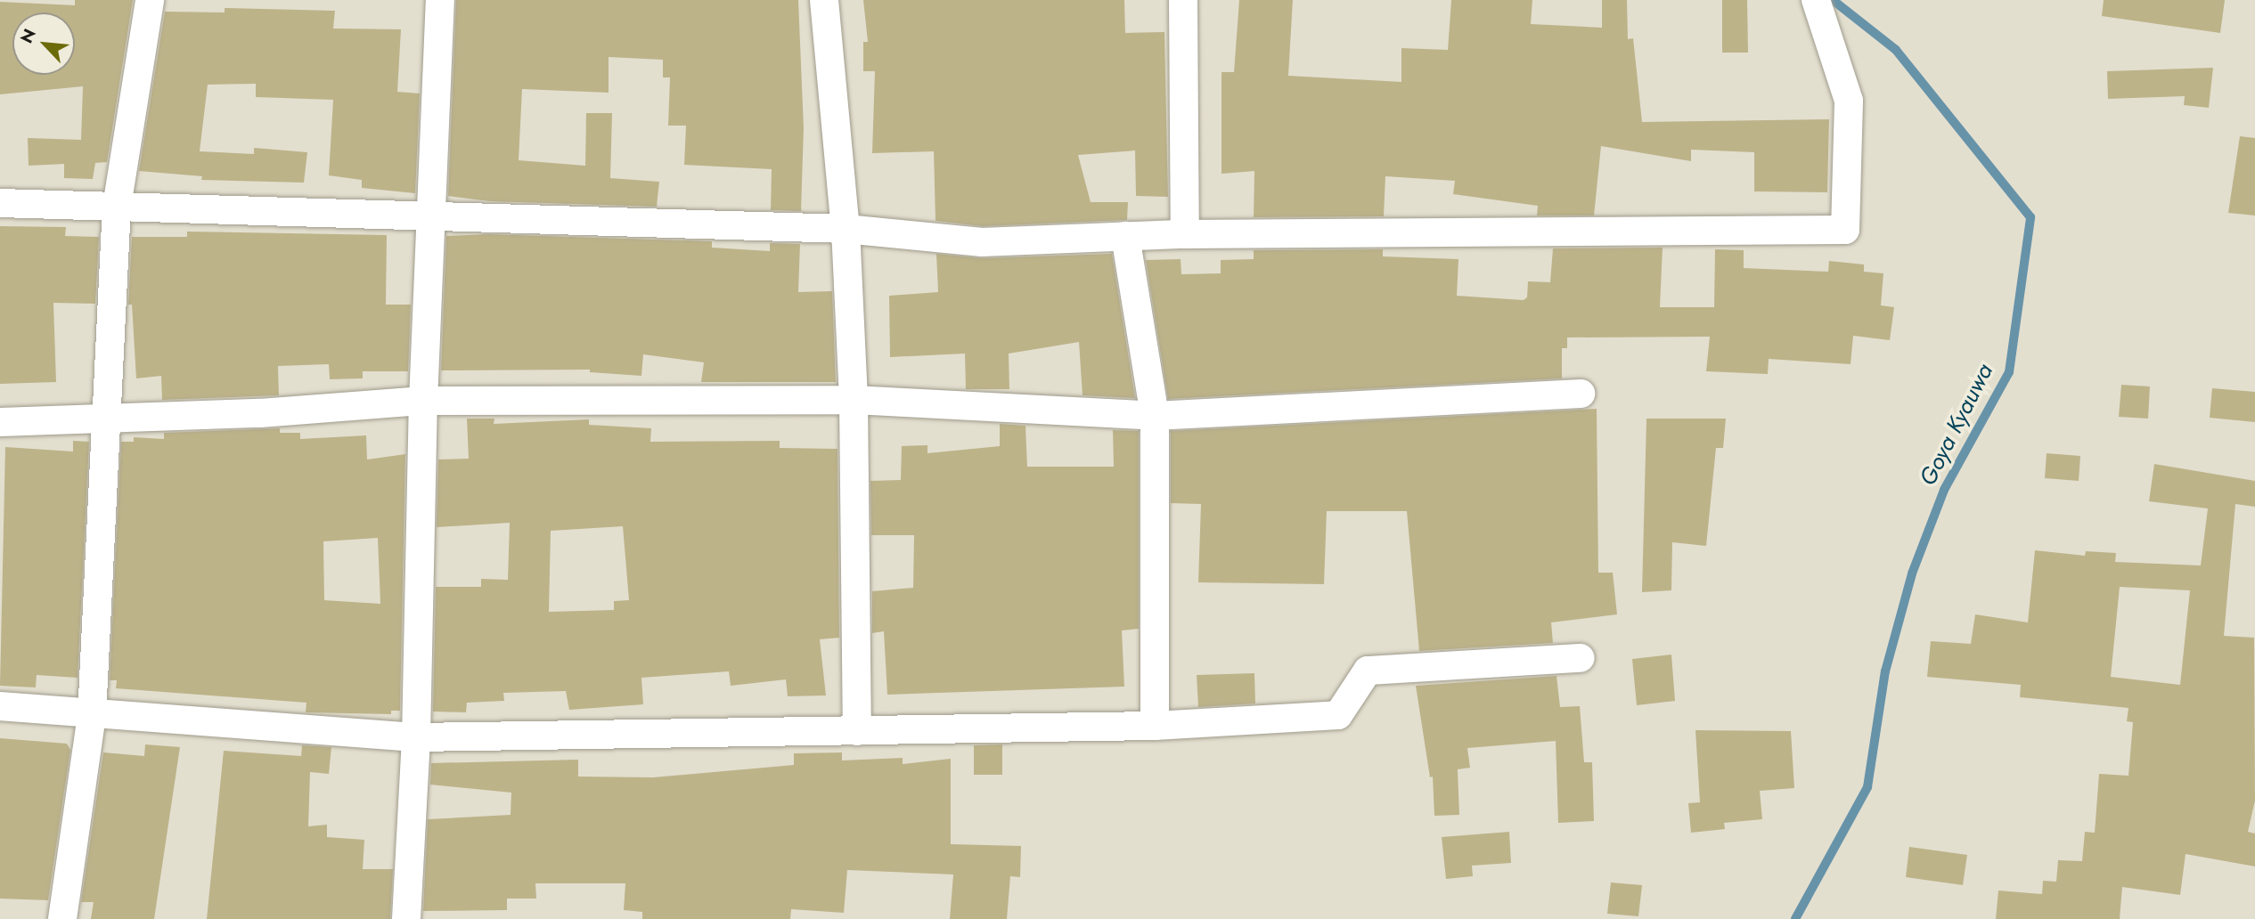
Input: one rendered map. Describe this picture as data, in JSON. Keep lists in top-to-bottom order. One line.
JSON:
{"water":["Goya Kyauwa"],"north":"top left"}
